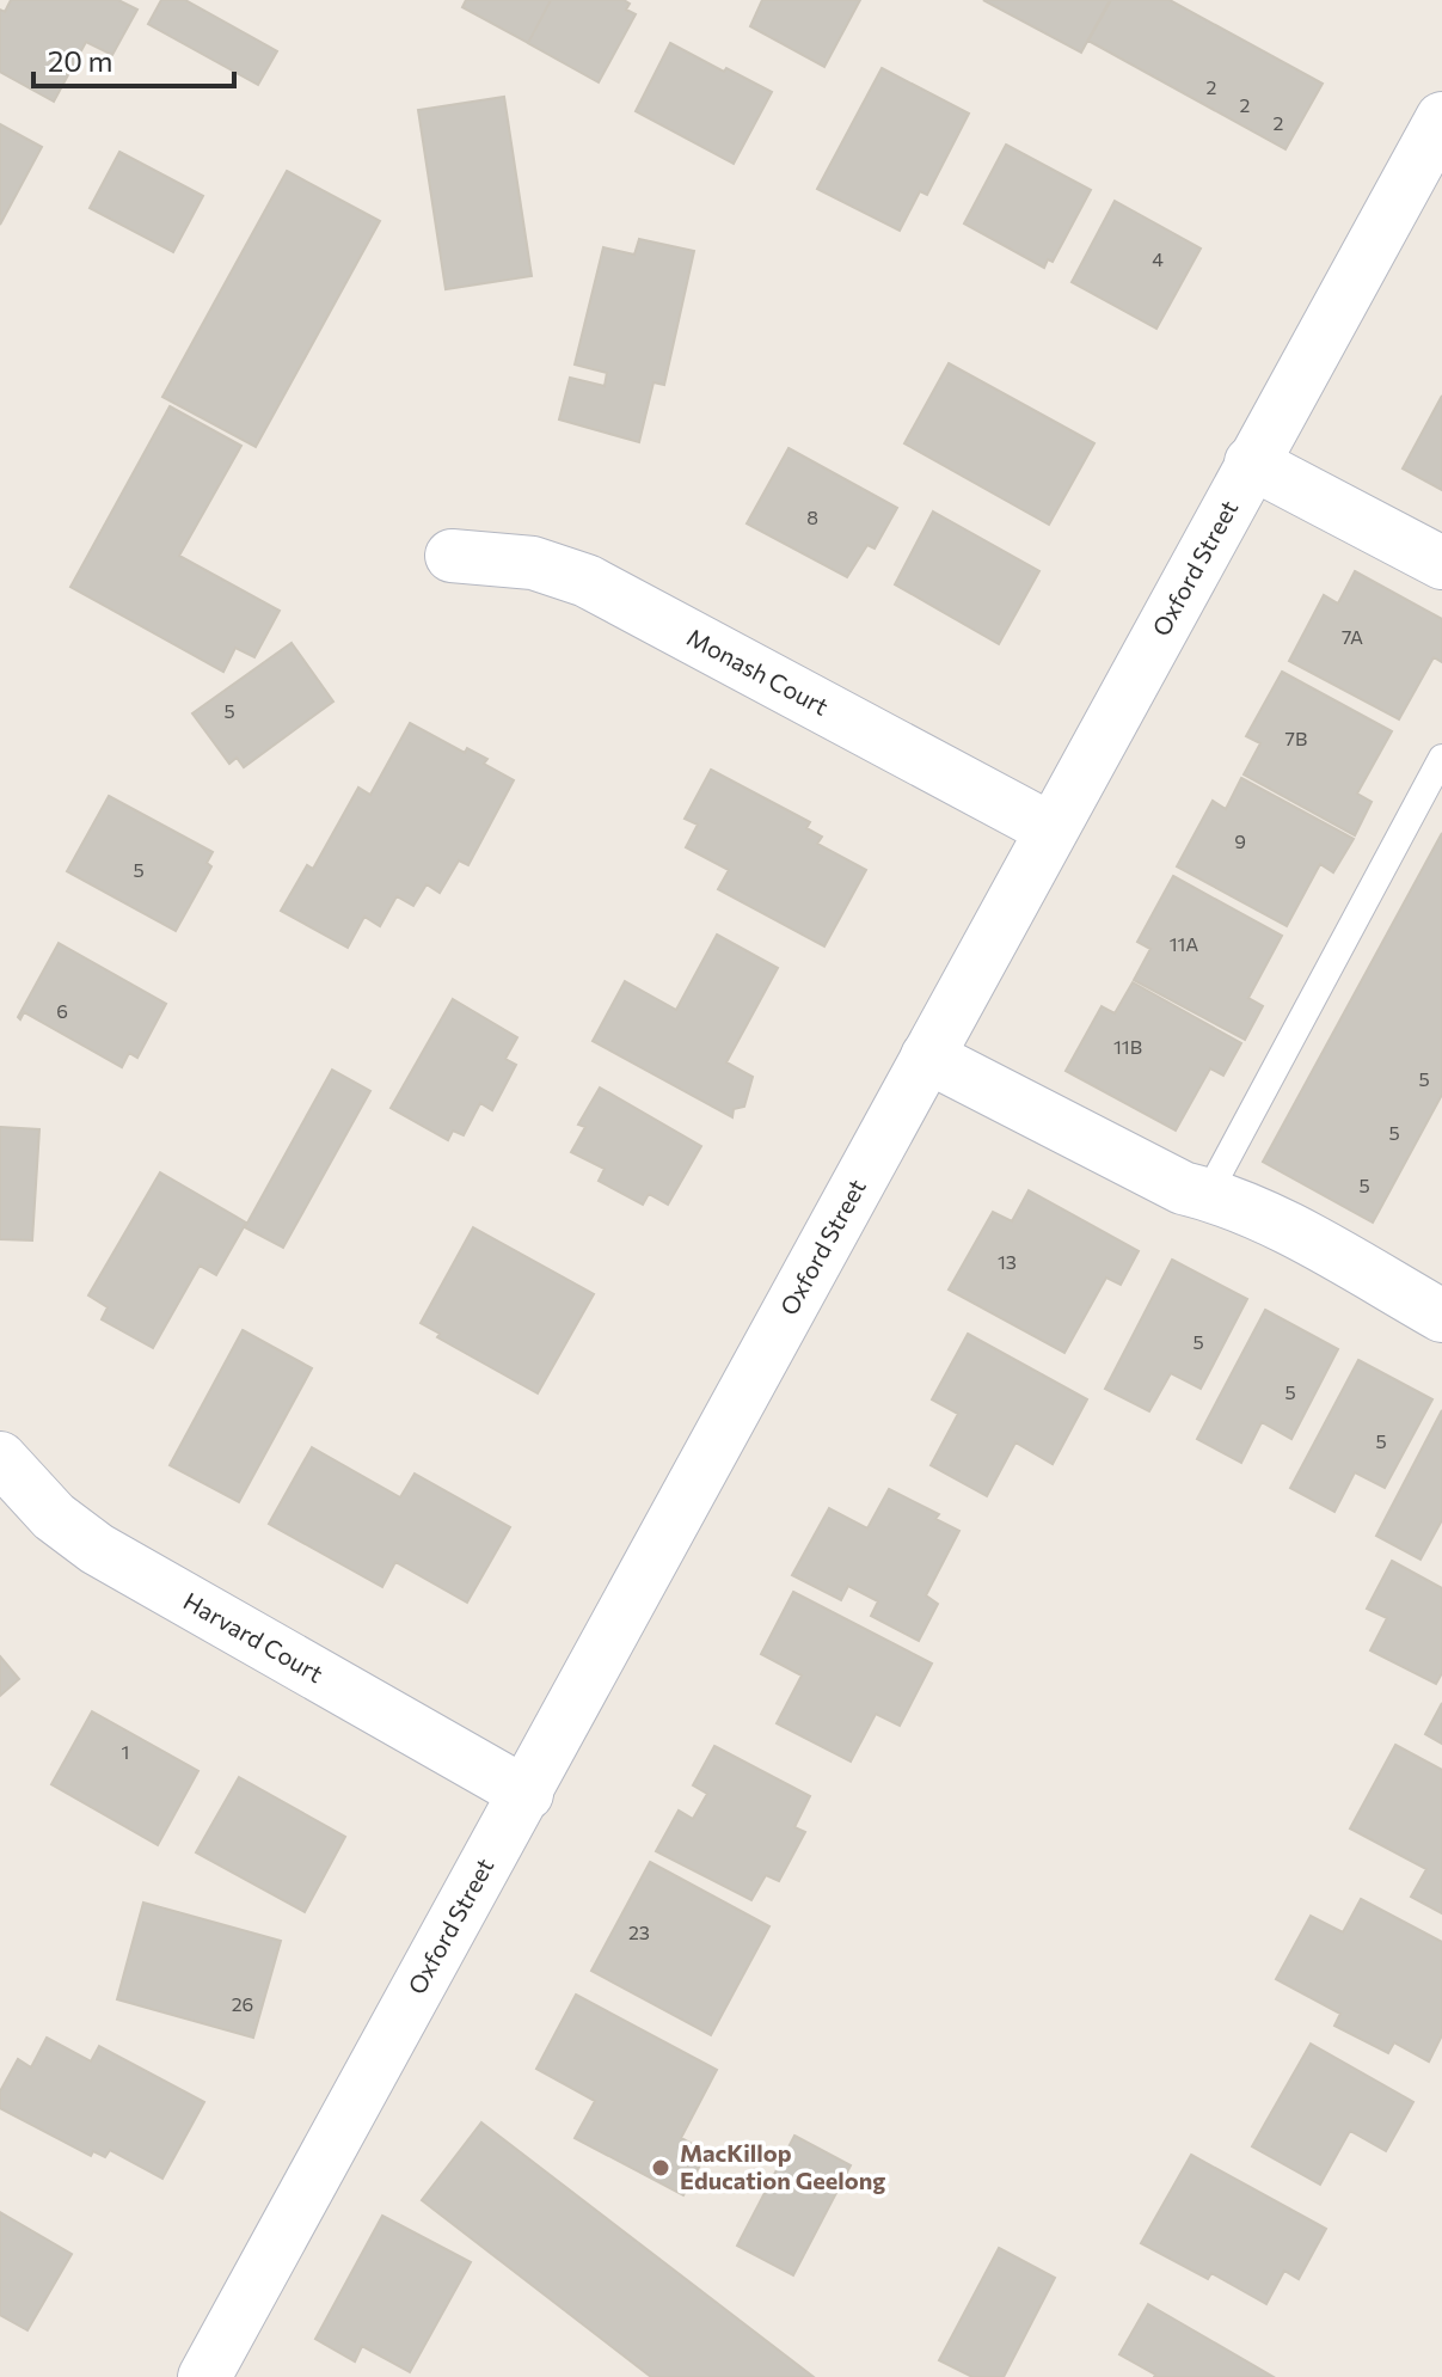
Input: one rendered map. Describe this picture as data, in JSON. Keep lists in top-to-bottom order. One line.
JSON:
{"streets":{"street":["Oxford Street","Monash Court","Harvard Court"]},"crossings":[["Oxford Street","Monash Court"],["Oxford Street","Harvard Court"]],"places":["MacKillop Education Geelong"],"house_numbers":["2","2","2","4","8","7A","5","7B","9","5","11A","6","11B","5","5","5","13","5","5","5","1","23","26"],"scale_bar":"20 m"}
